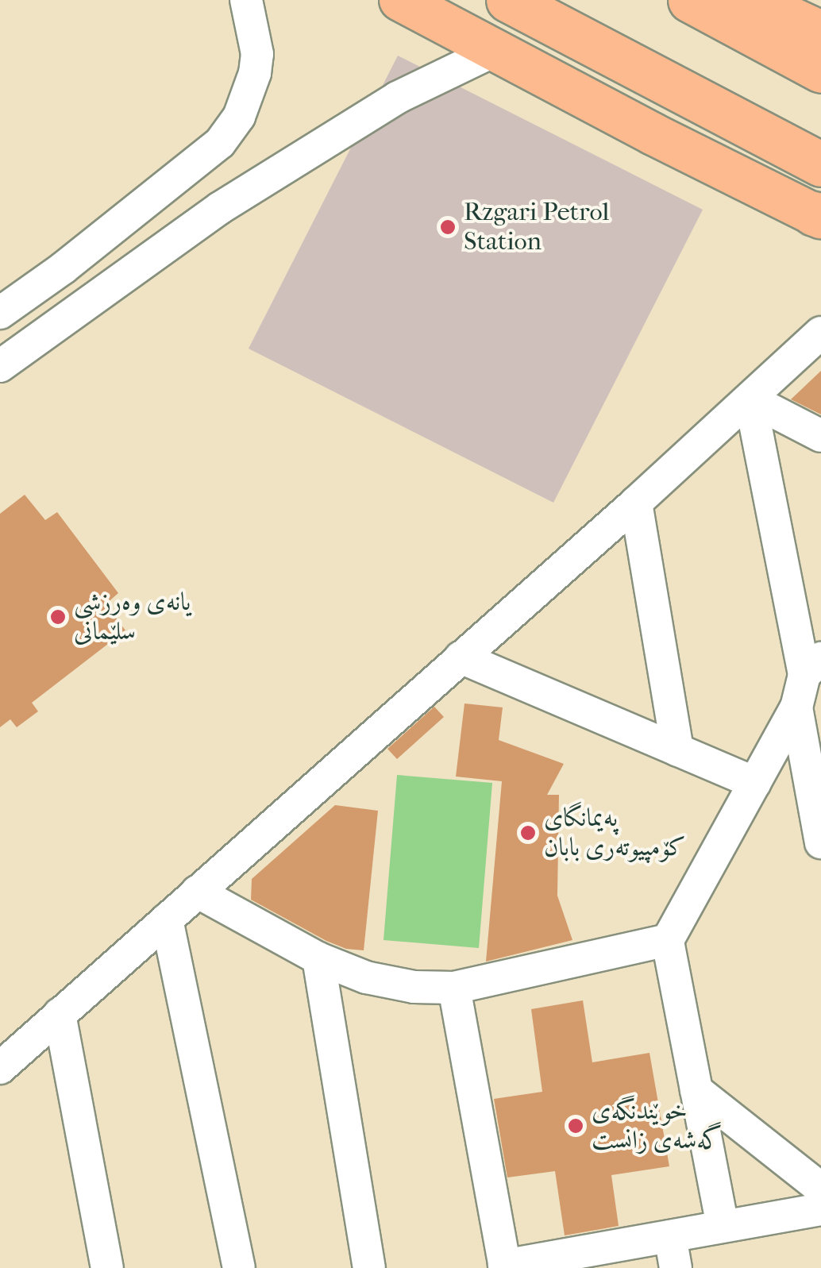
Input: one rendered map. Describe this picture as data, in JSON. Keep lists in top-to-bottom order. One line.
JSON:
{"places":["Rzgari Petrol Station","یانەی وەرزشی سلێمانی","پەیمانگای کۆمپیوتەری بابان","خوێندنگەی گەشەی زانست"]}
